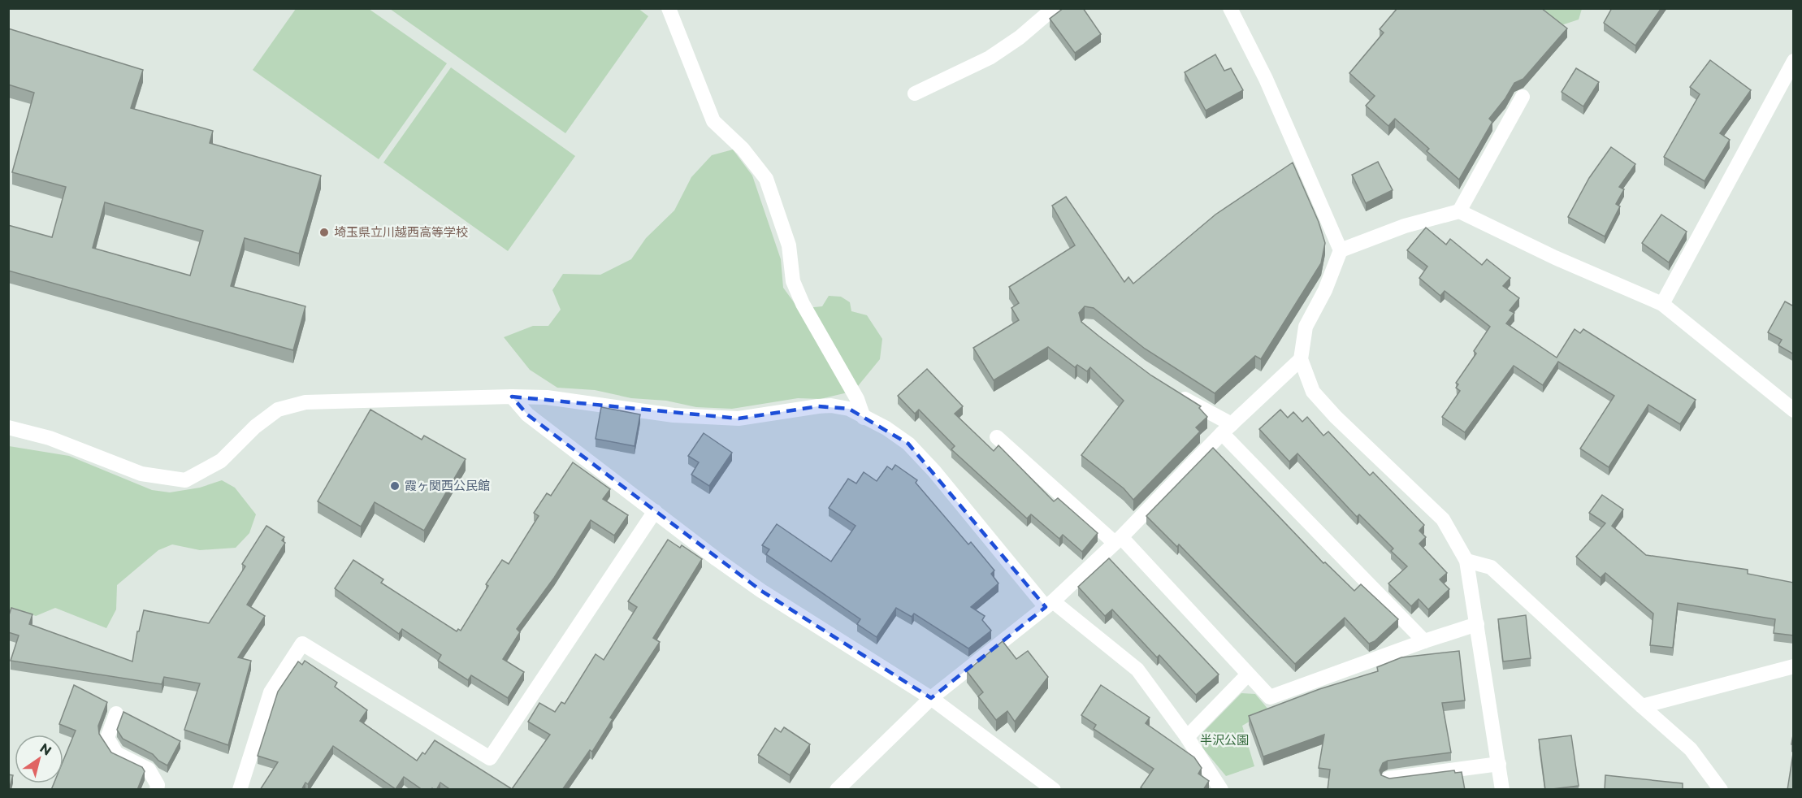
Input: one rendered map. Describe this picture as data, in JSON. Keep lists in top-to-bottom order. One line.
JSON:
{"parks":["半沢公園"],"places":["埼玉県立川越西高等学校","霞ヶ関西公民館"],"north":"top right"}
